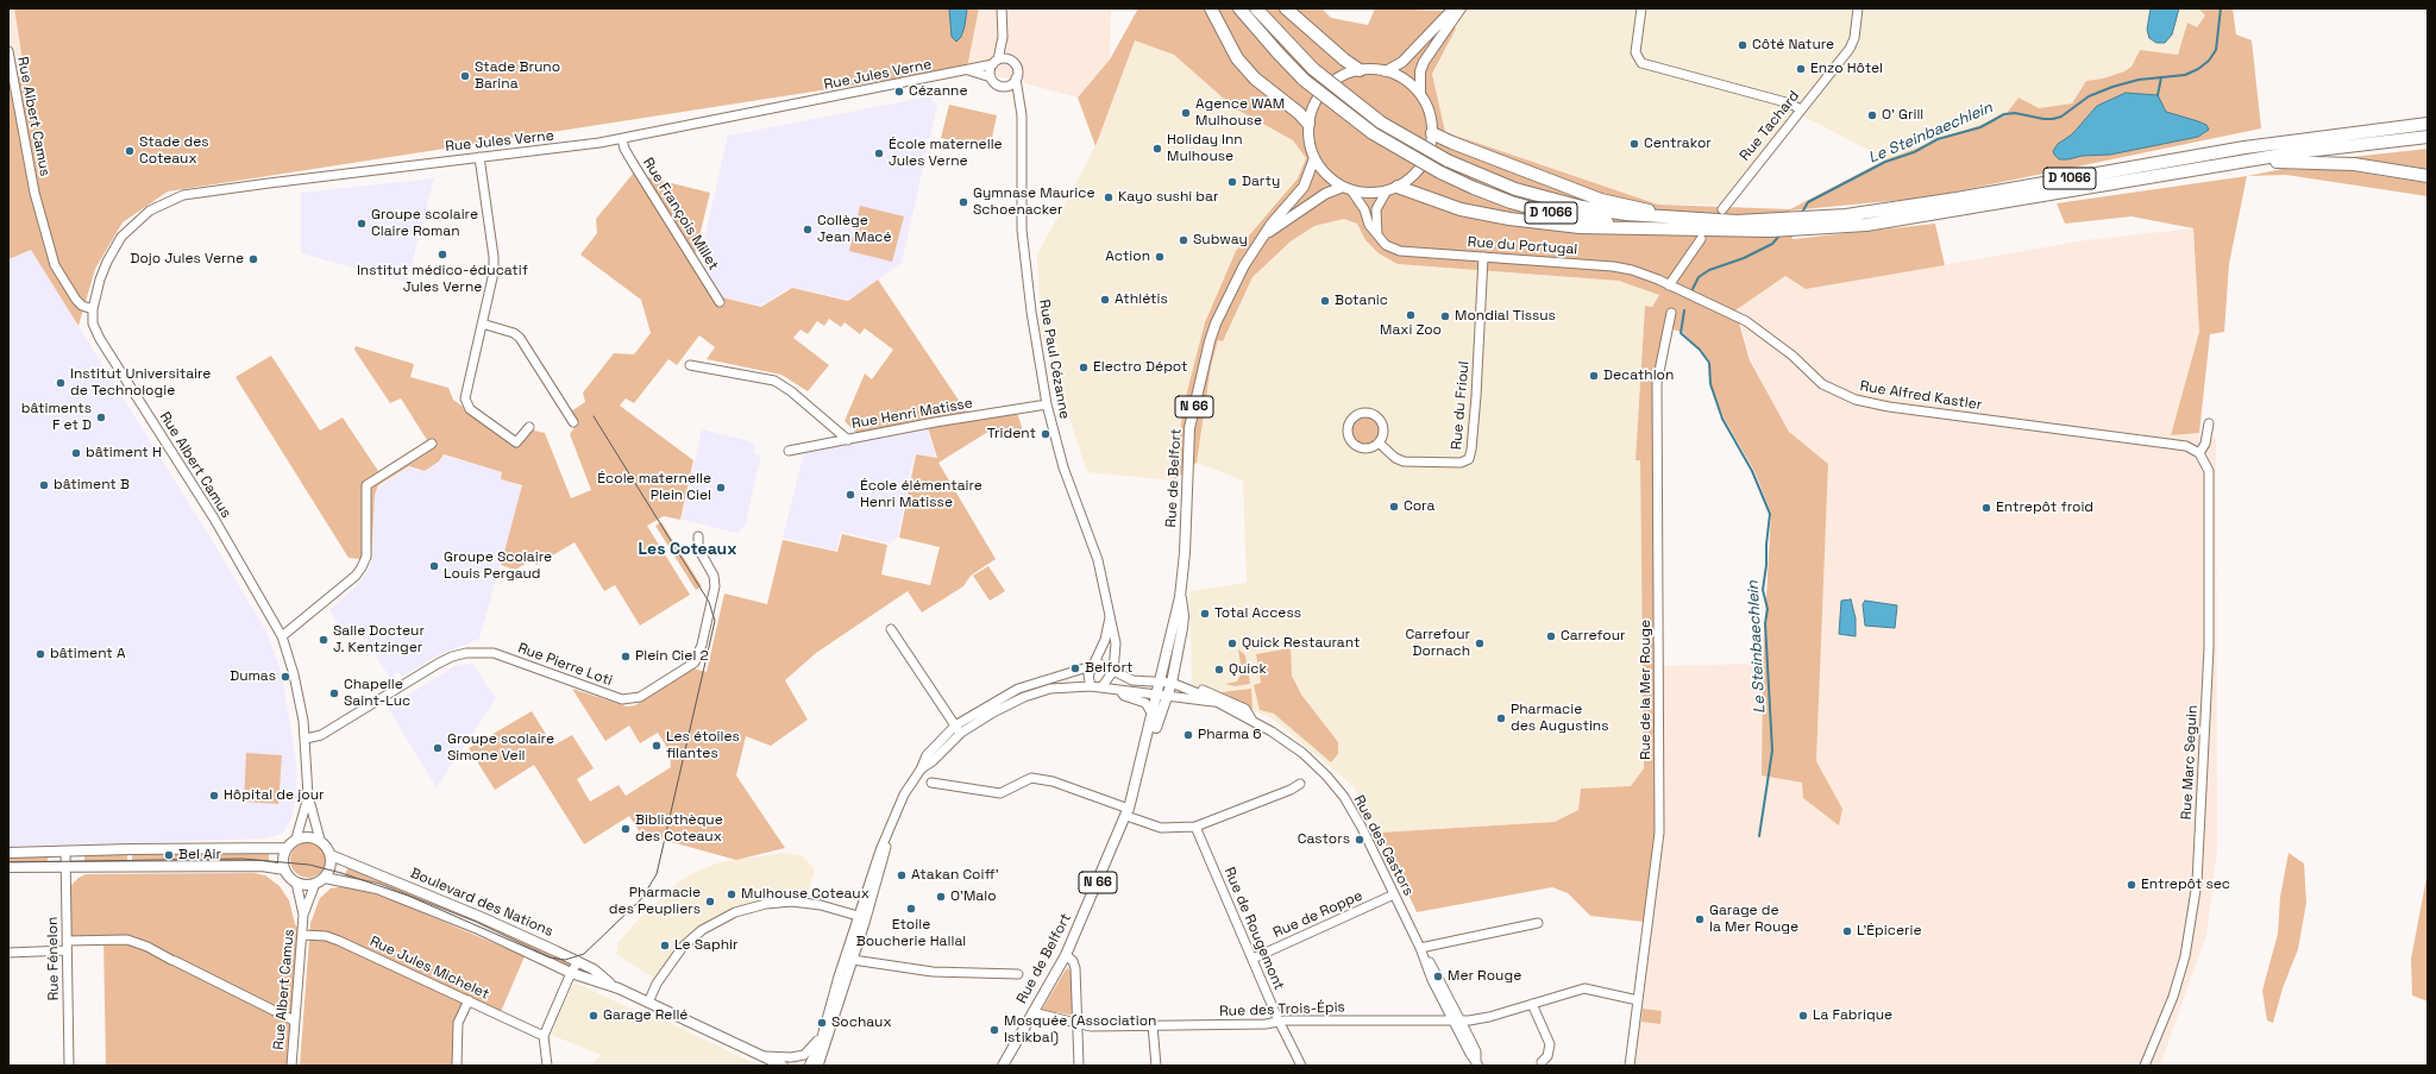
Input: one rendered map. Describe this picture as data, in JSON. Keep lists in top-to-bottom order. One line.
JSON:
{"streets":{"highway":["D 1066"],"main road":["N 66","Rue de Belfort","Boulevard des Nations"],"street":["Rue Jules Verne","Rue Albert Camus","Rue Tachard","Rue François Millet","Rue du Portugal","Rue Paul Cézanne","Rue Alfred Kastler","Rue du Frioul","Rue Henri Matisse","Rue Pierre Loti","Rue de la Mer Rouge","Rue Marc Seguin","Rue des Castors","Rue de Roppe","Rue de Rougemont","Rue Fénelon","Rue Jules Michelet","Rue des Trois-Épis"]},"crossings":[["Rue Jules Verne","Rue Albert Camus"],["Rue Jules Verne","Rue François Millet"],["Rue Jules Verne","Rue Paul Cézanne"],["Rue Albert Camus","Rue Pierre Loti"],["Rue Albert Camus","Boulevard des Nations"],["Rue Albert Camus","Rue Jules Michelet"],["Rue du Portugal","Rue Alfred Kastler"],["Rue du Portugal","Rue du Frioul"],["Rue du Portugal","Rue de Belfort"],["Rue Paul Cézanne","Rue Henri Matisse"],["Rue Paul Cézanne","Rue des Castors"],["Rue Alfred Kastler","Rue Marc Seguin"],["Rue de Belfort","Rue des Castors"],["Rue de Belfort","Rue des Trois-Épis"],["Rue de la Mer Rouge","Rue des Trois-Épis"],["Rue des Castors","Rue de Roppe"],["Rue des Castors","Rue des Trois-Épis"],["Rue de Roppe","Rue de Rougemont"],["Rue de Rougemont","Rue des Trois-Épis"]],"districts":["Les Coteaux"],"water":["Le Steinbaechlein"],"places":["Côté Nature","Enzo Hôtel","Stade Bruno Barina","Cézanne","Agence WAM Mulhouse","O' Grill","Centrakor","Holiday Inn Mulhouse","Stade des Coteaux","École maternelle Jules Verne","Darty","Kayo sushi bar","Gymnase Maurice Schoenacker","Groupe scolaire Claire Roman","Collège Jean Macé","Subway","Institut médico-éducatif Jules Verne","Action","Dojo Jules Verne","Athlétis","Botanic","Maxi Zoo","Mondial Tissus","Electro Dépot","Decathlon","Institut Universitaire de Technologie","bâtiments F et D","Trident","bâtiment H","bâtiment B","École maternelle Plein Ciel","École élémentaire Henri Matisse","Cora","Entrepôt froid","Groupe Scolaire Louis Pergaud","Total Access","Carrefour","Salle Docteur J. Kentzinger","Quick Restaurant","Carrefour Dornach","bâtiment A","Plein Ciel 2","Belfort","Quick","Dumas","Chapelle Saint-Luc","Pharmacie des Augustins","Pharma 6","Les étoiles filantes","Groupe scolaire Simone Veil","Hôpital de jour","Bibliothèque des Coteaux","Castors","Bel Air","Atakan Coiff'","Entrepôt sec","Mulhouse Coteaux","O'Malo","Pharmacie des Peupliers","Etoile Boucherie Hallal","Garage de la Mer Rouge","L'Épicerie","Le Saphir","Mer Rouge","Garage Rellé","La Fabrique","Sochaux","Mosquée (Association Istikbal)"]}
